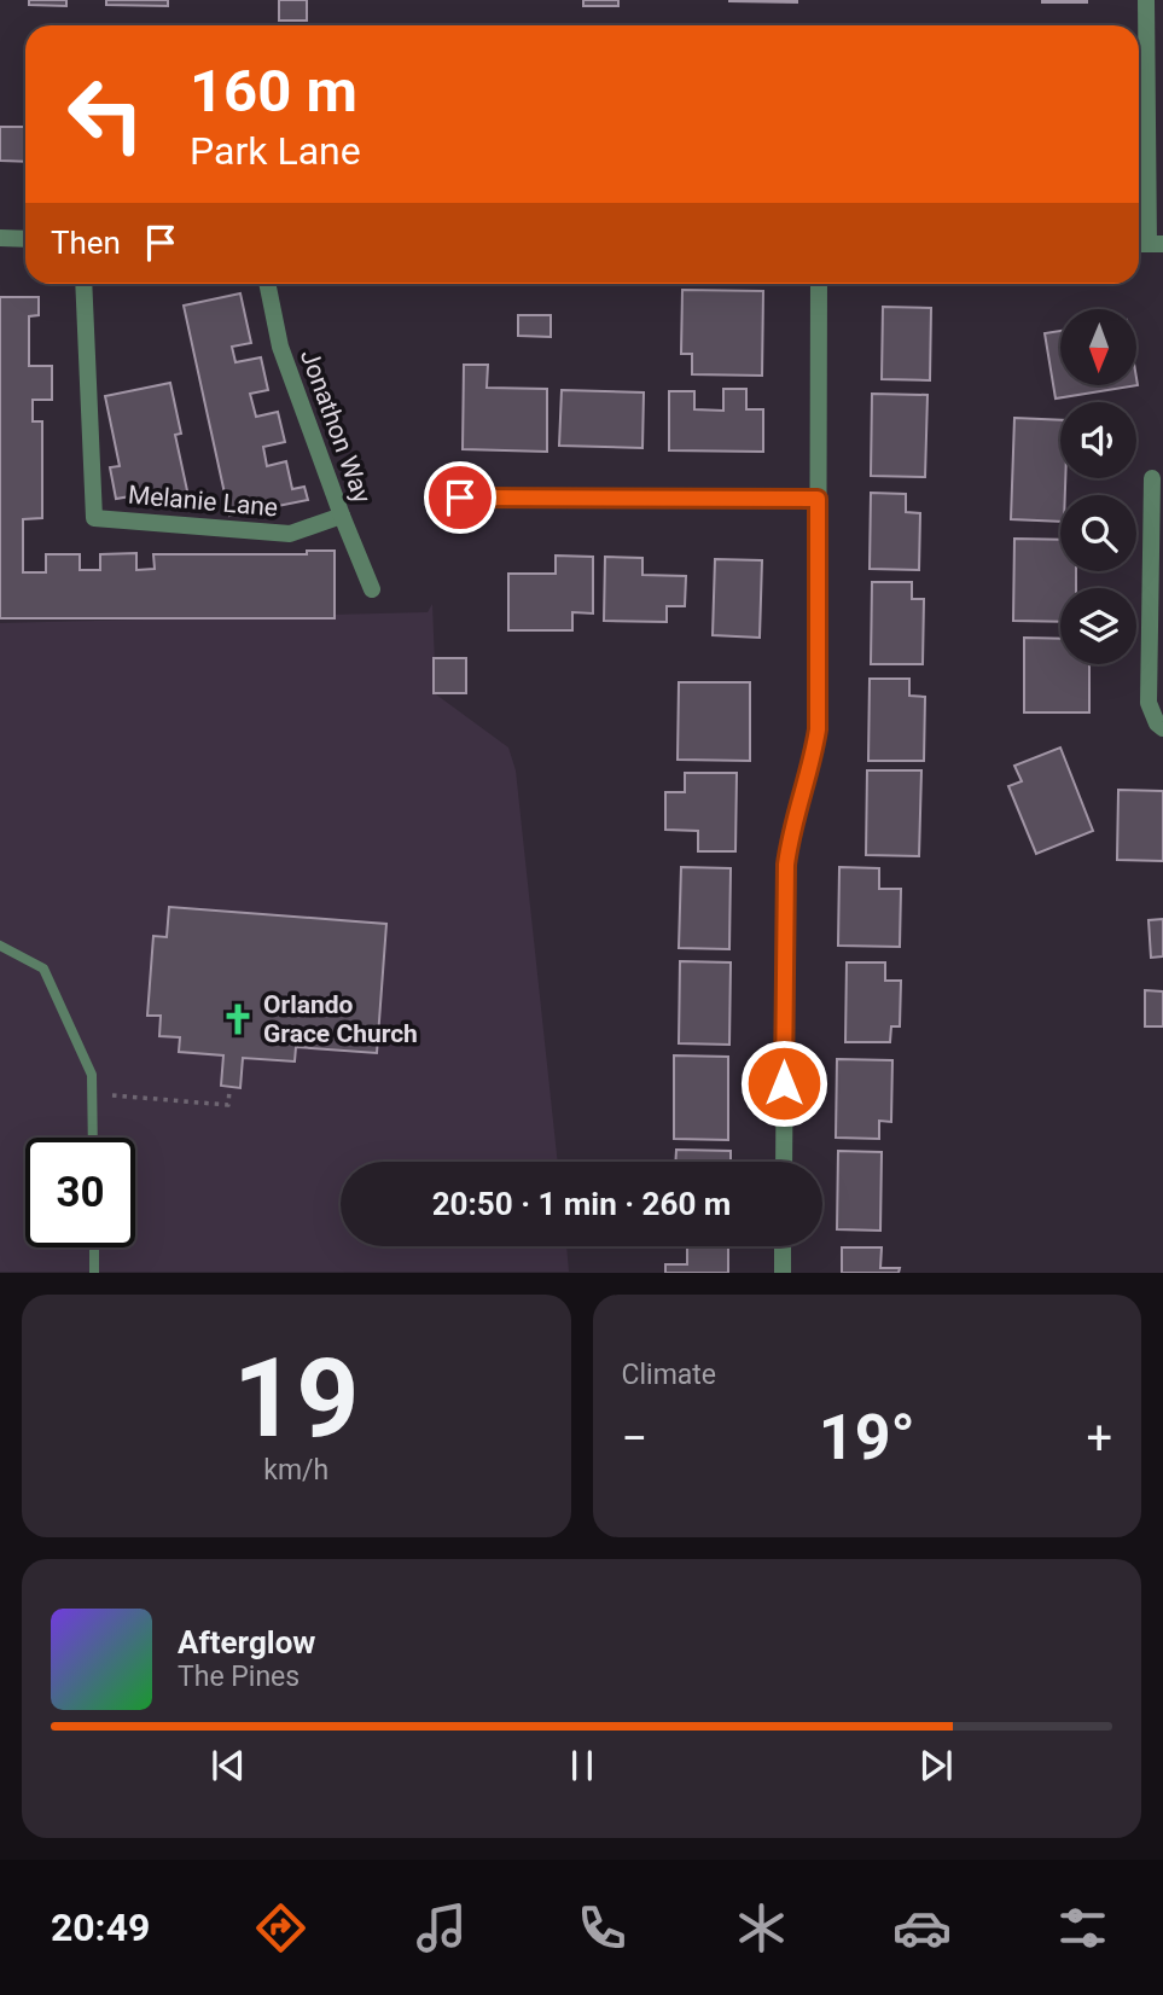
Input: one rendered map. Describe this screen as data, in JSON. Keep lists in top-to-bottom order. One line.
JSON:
{"streets":{"street":["Jonathon Way","Melanie Lane"]},"crossings":[["Jonathon Way","Melanie Lane"]],"places":{"church":["Orlando Grace Church"]},"north":"bottom","page":{"turn":["160 m","Park Lane"],"then":"Then","limit":"30","trip":"20:50 · 1 min · 260 m","tile":[["19","km/h"],"Climate"],"heat":["−","19°","+"],"song":["Afterglow","The Pines"],"tabs":"20:49"}}
